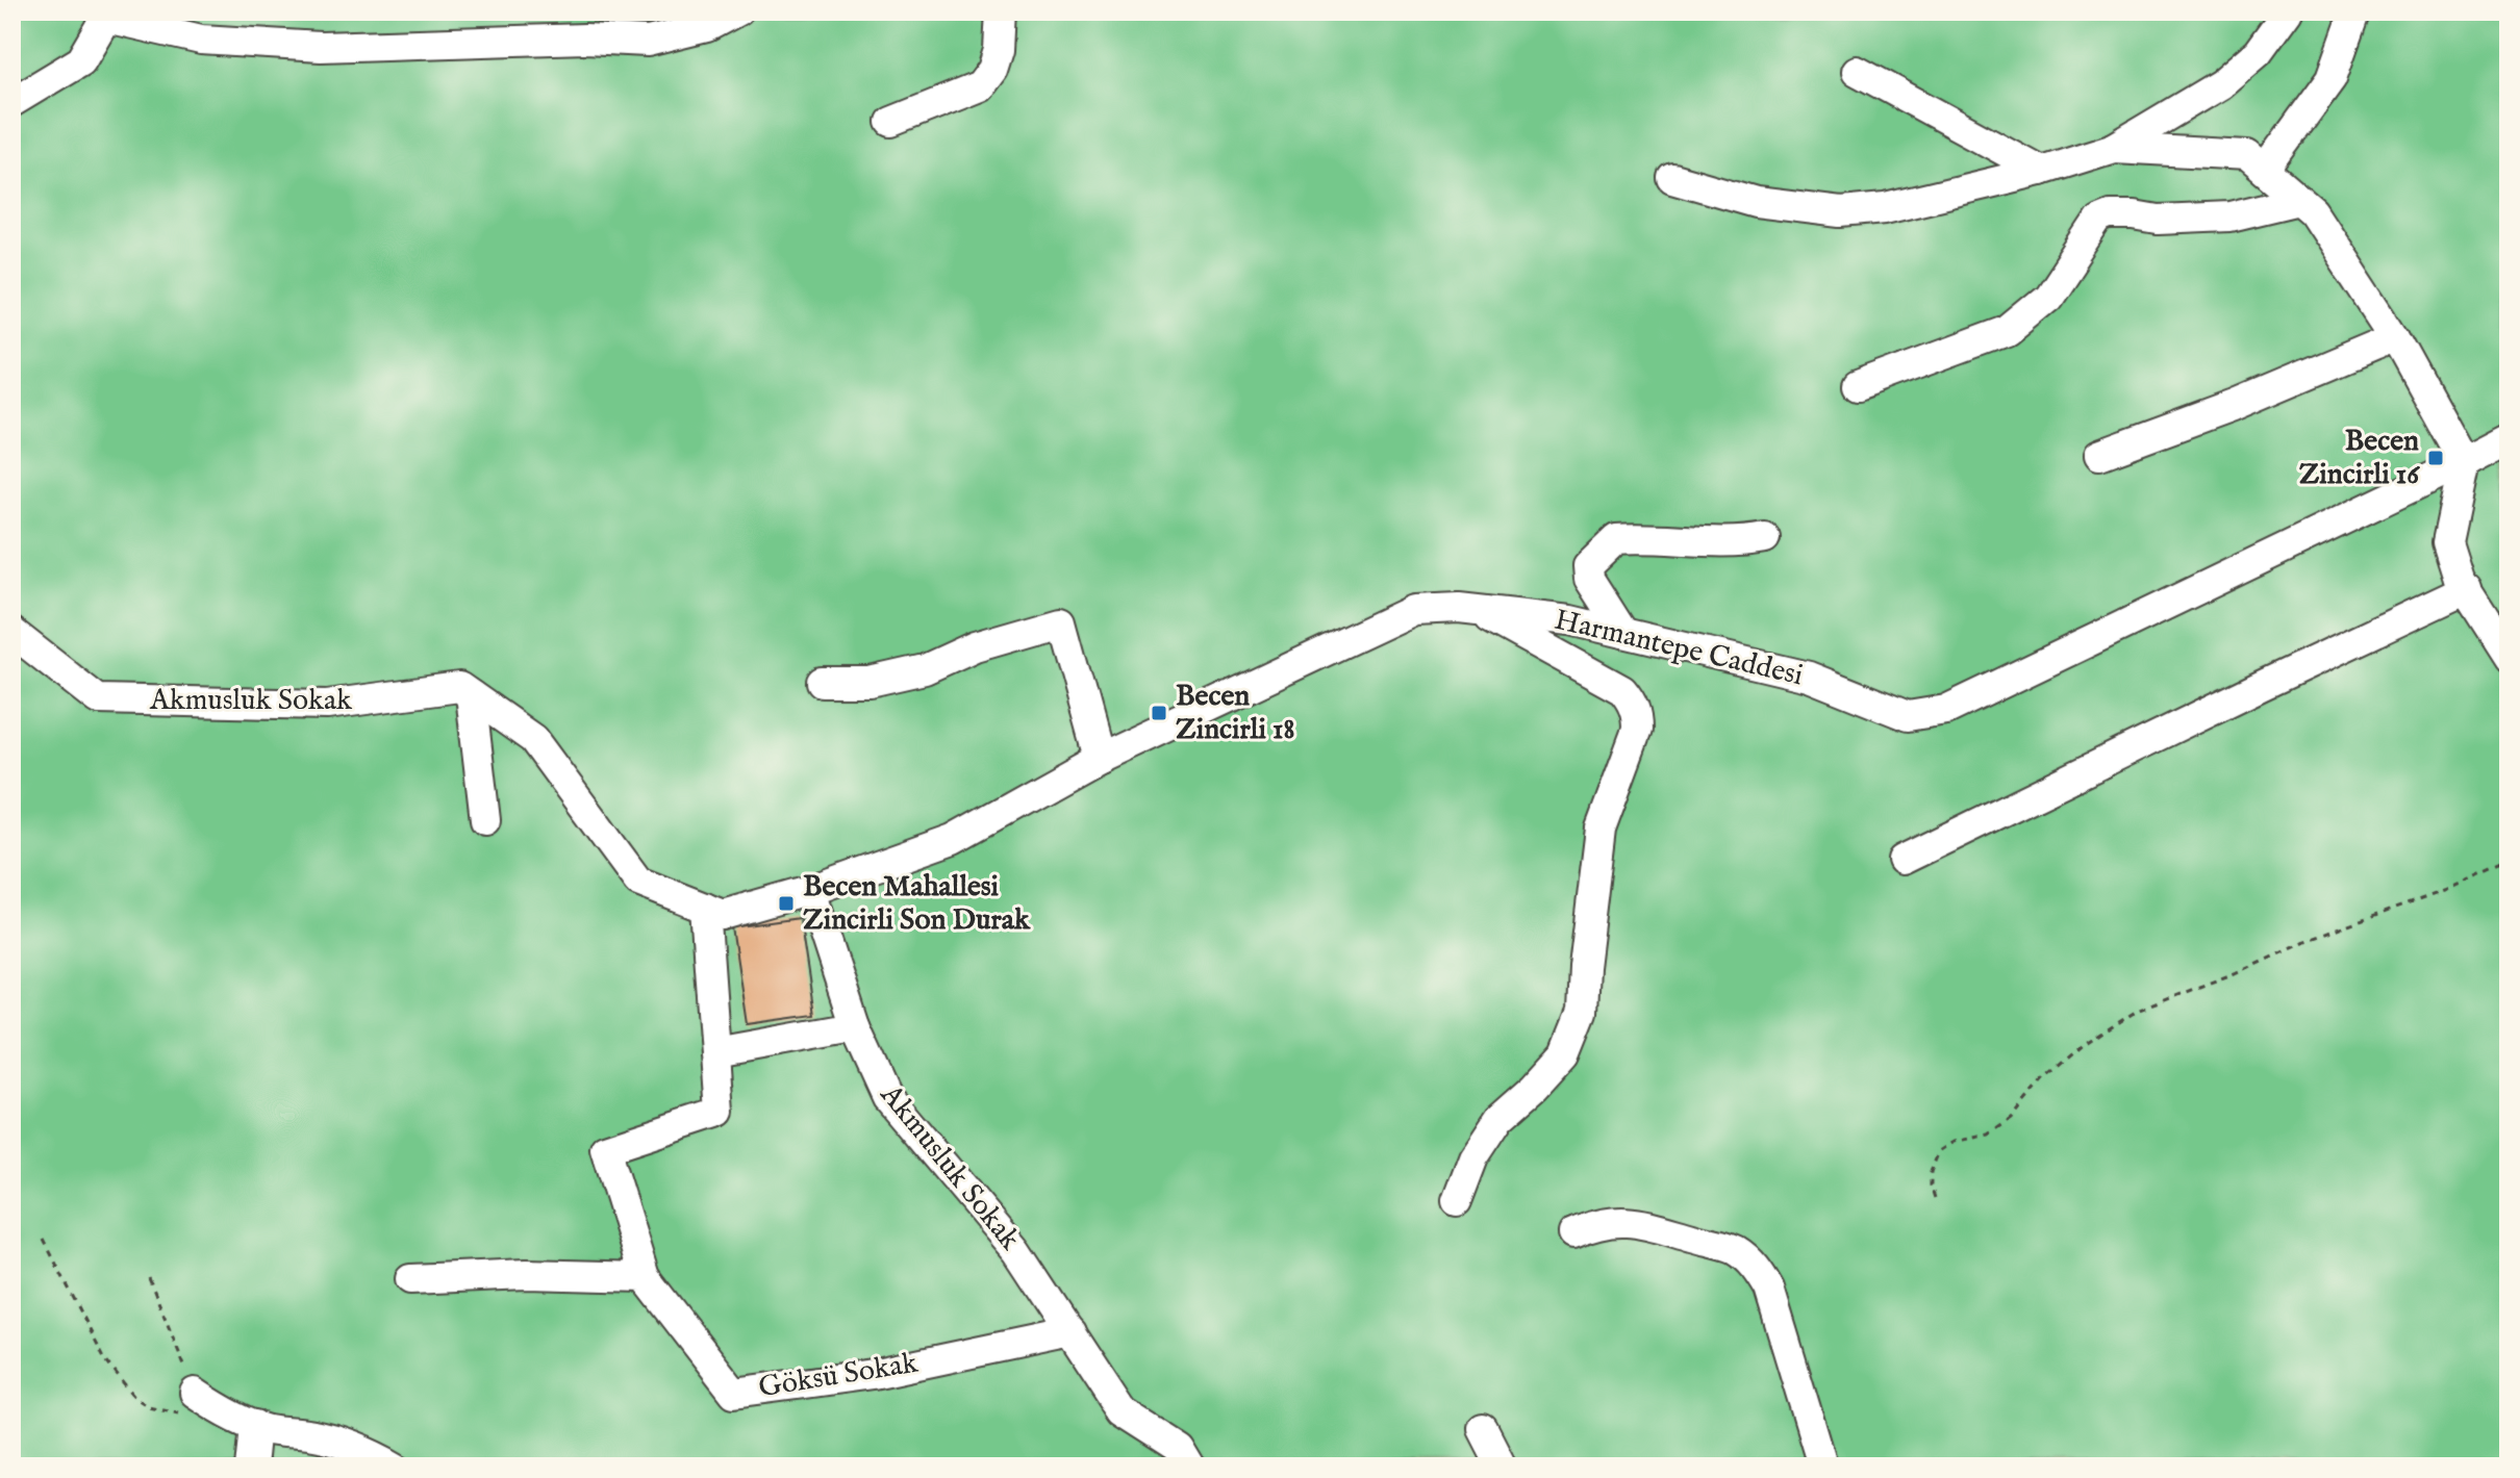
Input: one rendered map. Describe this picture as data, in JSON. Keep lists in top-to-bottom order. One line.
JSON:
{"streets":{"street":["Harmantepe Caddesi","Akmusluk Sokak","Göksü Sokak"]},"crossings":[["Harmantepe Caddesi","Akmusluk Sokak"],["Akmusluk Sokak","Göksü Sokak"]],"places":{"transit":["Becen Zincirli 16","Becen Zincirli 18","Becen Mahallesi Zincirli Son Durak"]}}
